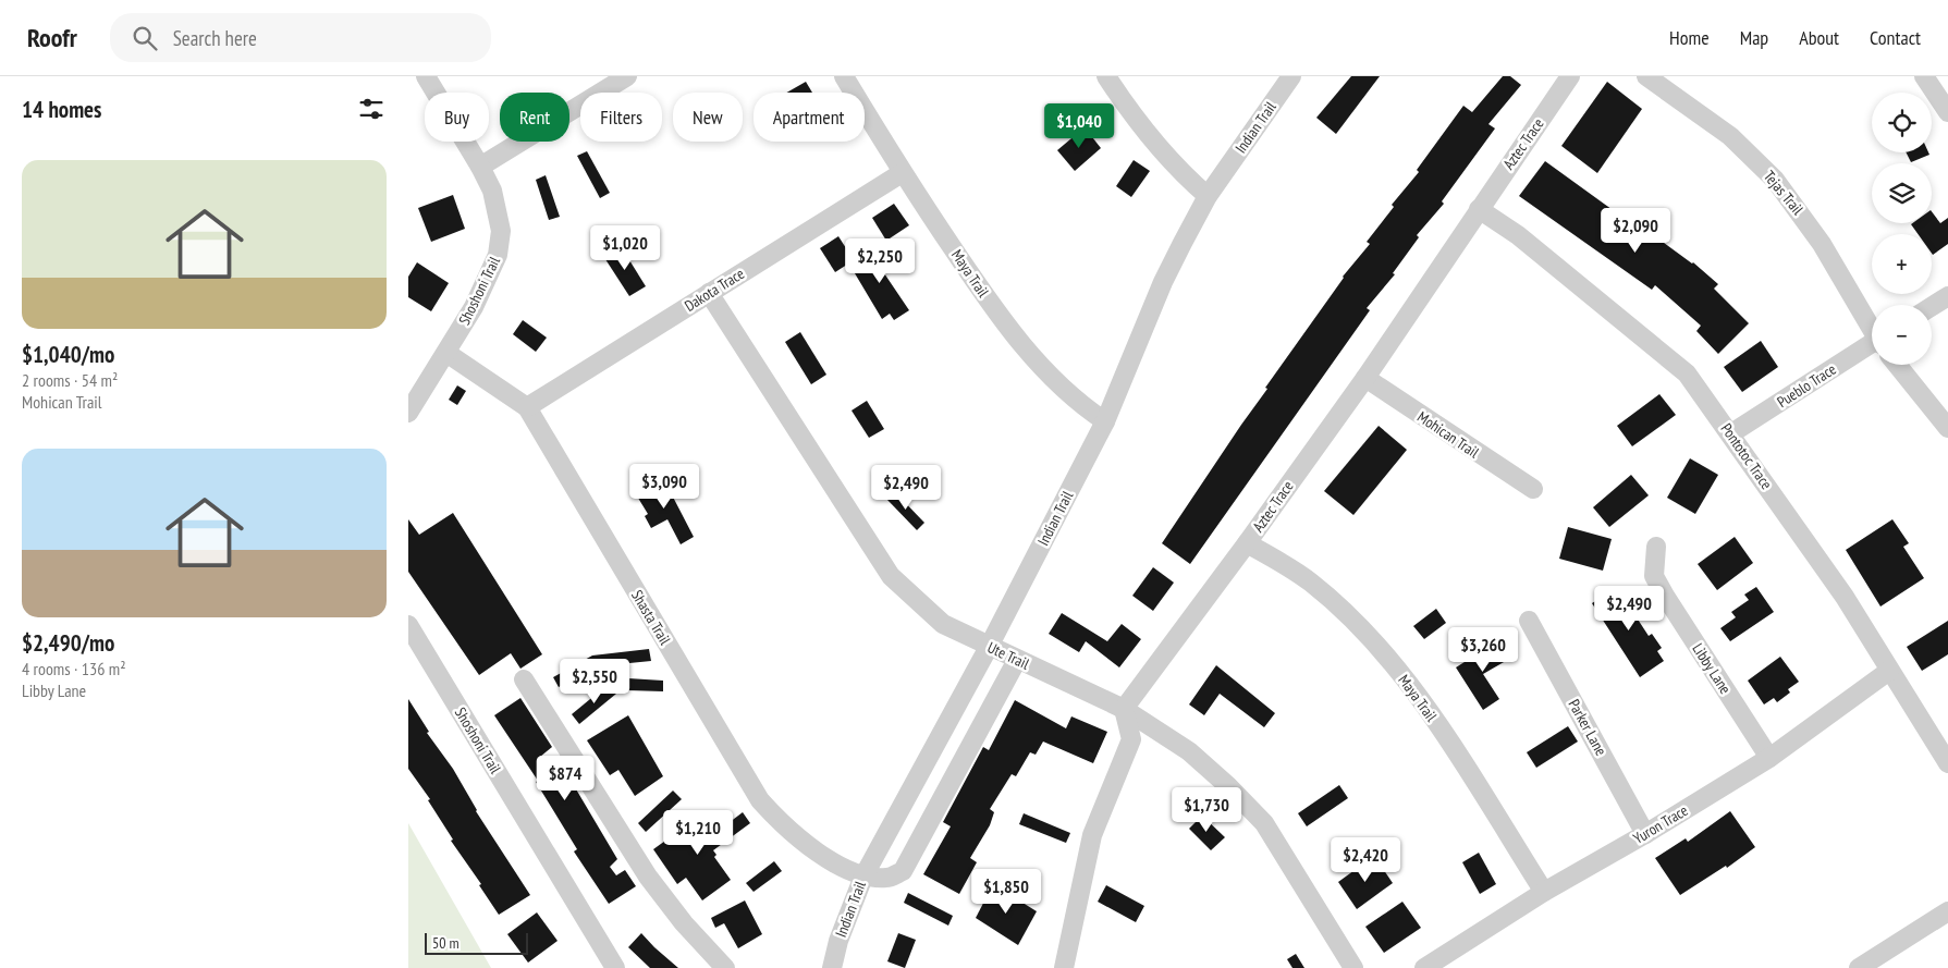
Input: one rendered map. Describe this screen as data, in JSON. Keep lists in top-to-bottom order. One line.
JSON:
{"streets":{"street":["Indian Trail","Aztec Trace","Tejas Trail","Maya Trail","Dakota Trace","Shoshoni Trail","Pueblo Trace","Mohican Trail","Pontotoc Trace","Shasta Trail","Ute Trail","Libby Lane","Parker Lane","Yuron Trace"]},"crossings":[["Indian Trail","Maya Trail"],["Indian Trail","Shasta Trail"],["Indian Trail","Ute Trail"],["Aztec Trace","Maya Trail"],["Aztec Trace","Mohican Trail"],["Aztec Trace","Pontotoc Trace"],["Aztec Trace","Ute Trail"],["Maya Trail","Dakota Trace"],["Maya Trail","Yuron Trace"],["Dakota Trace","Shasta Trail"],["Dakota Trace","Ute Trail"],["Shoshoni Trail","Shasta Trail"],["Pueblo Trace","Pontotoc Trace"],["Pontotoc Trace","Yuron Trace"],["Libby Lane","Yuron Trace"],["Parker Lane","Yuron Trace"]],"scale_bar":"50 m","page":{"header":"Roofr","search":"Search here","nav":["Home","Map","About","Contact"],"heading":"14 homes","map_buttons":["+","−"],"chip":["Buy","Rent","Filters","New","Apartment"],"price":["$1,040","$2,090","$1,020","$2,250","$3,090","$2,490","$2,490","$3,260","$2,550","$874","$1,730","$1,210","$2,420","$1,850"],"list":[{"name":"$1,040/mo","note":"2 rooms · 54 m² · Mohican Trail"},{"name":"$2,490/mo","note":"4 rooms · 136 m² · Libby Lane"}],"scale":"50 m"}}
